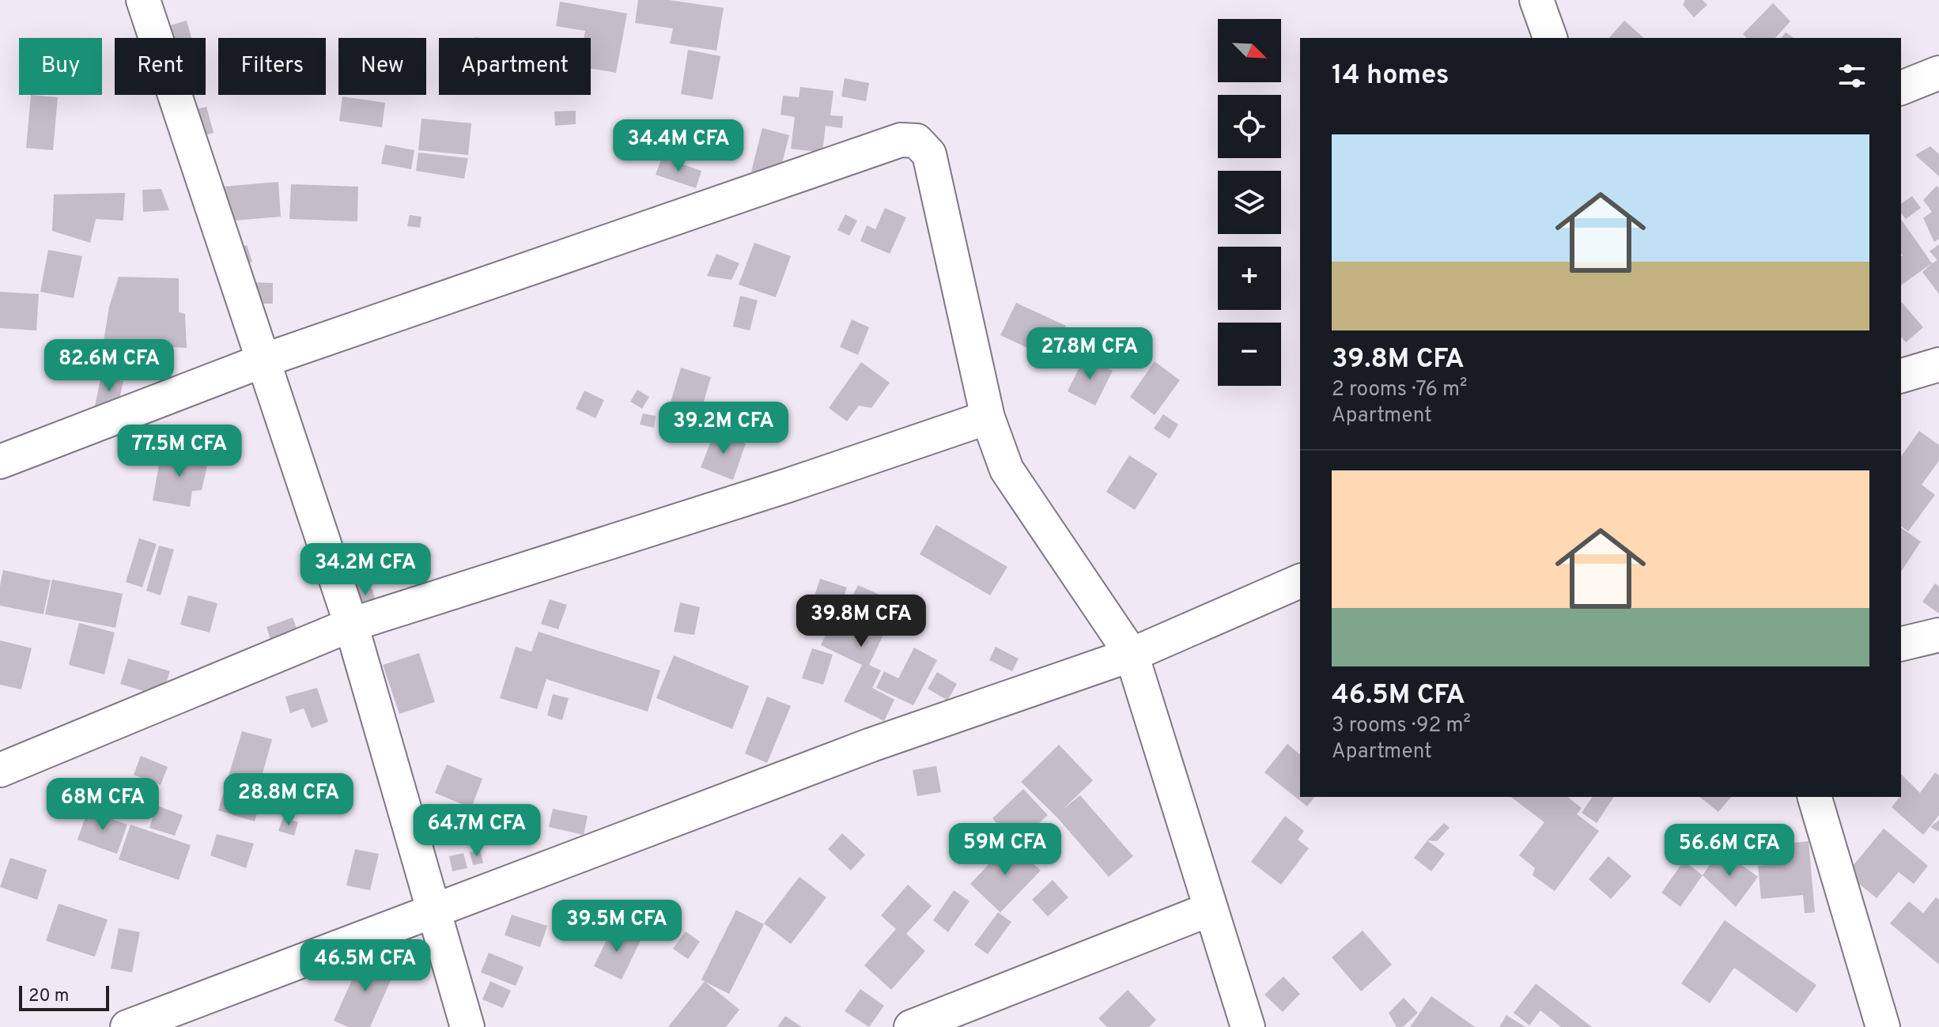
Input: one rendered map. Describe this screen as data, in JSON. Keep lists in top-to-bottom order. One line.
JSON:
{"scale_bar":"20 m","north":"bottom right","page":{"map_buttons":["+","−"],"chip":["Buy","Rent","Filters","New","Apartment"],"heading":"14 homes","list":[{"name":"39.8M CFA","note":"2 rooms · 76 m² · Apartment"},{"name":"46.5M CFA","note":"3 rooms · 92 m² · Apartment"}],"price":["34.4M CFA","27.8M CFA","82.6M CFA","39.2M CFA","77.5M CFA","34.2M CFA","39.8M CFA","28.8M CFA","68M CFA","64.7M CFA","59M CFA","56.6M CFA","39.5M CFA","46.5M CFA"],"scale":"20 m"}}
